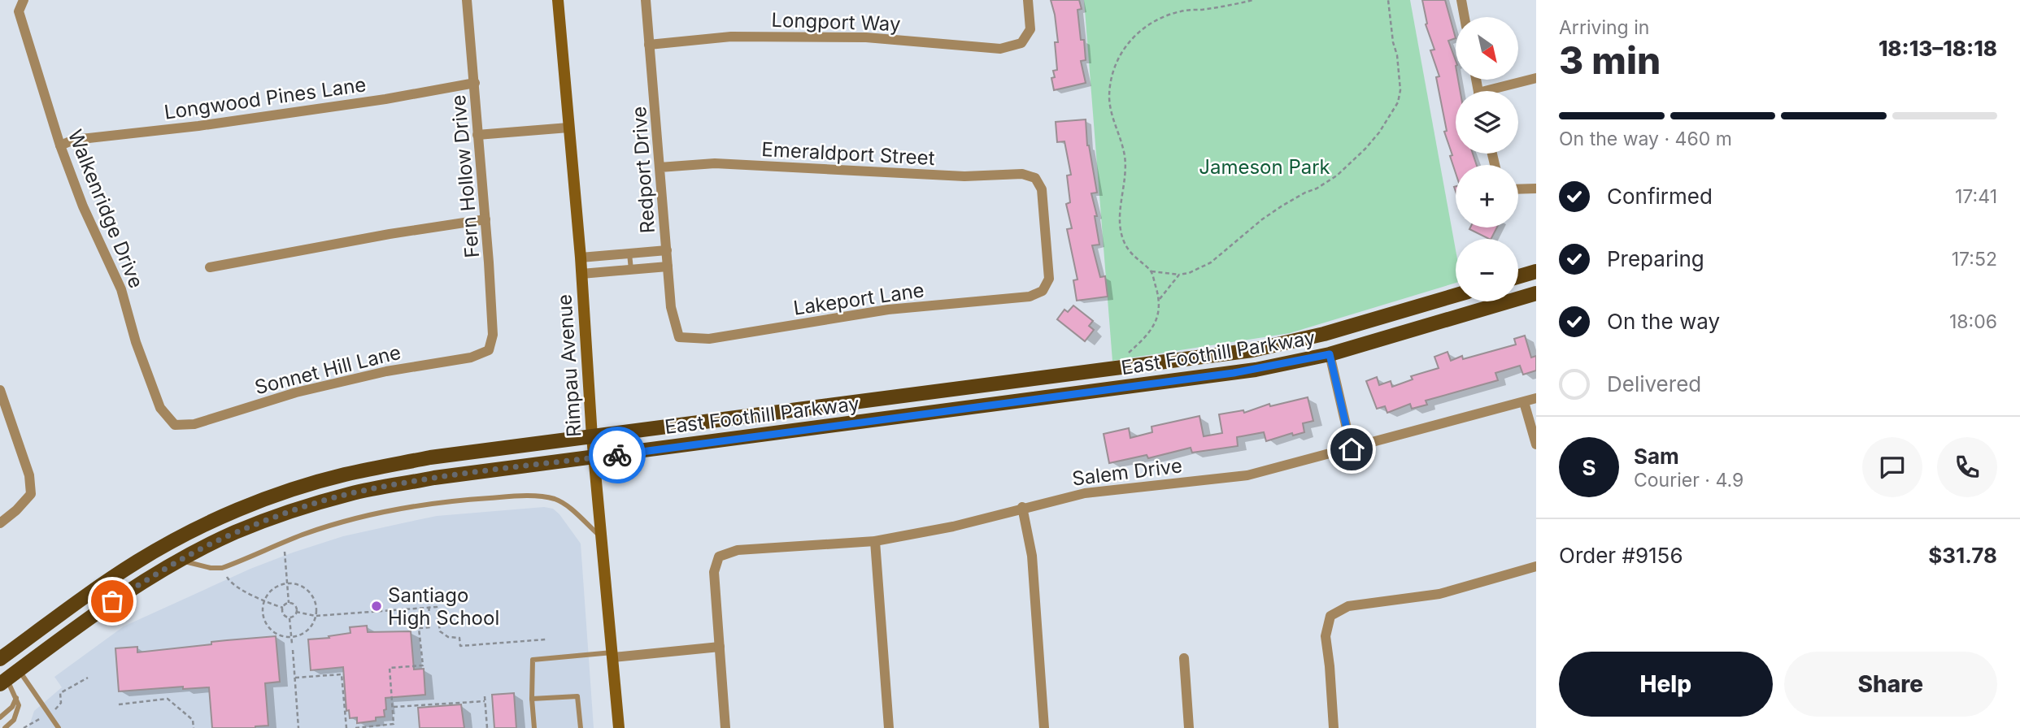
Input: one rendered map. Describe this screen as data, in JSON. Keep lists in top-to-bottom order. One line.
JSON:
{"streets":{"main road":["East Foothill Parkway","Rimpau Avenue"],"street":["Longport Way","Longwood Pines Lane","Emeraldport Street","Redport Drive","Fern Hollow Drive","Walkenridge Drive","Lakeport Lane","Sonnet Hill Lane","Salem Drive"]},"crossings":[["Longport Way","Redport Drive"],["Longwood Pines Lane","Fern Hollow Drive"],["Longwood Pines Lane","Walkenridge Drive"],["Emeraldport Street","Redport Drive"],["Emeraldport Street","Lakeport Lane"],["Redport Drive","Lakeport Lane"],["Fern Hollow Drive","Sonnet Hill Lane"],["Walkenridge Drive","Sonnet Hill Lane"],["East Foothill Parkway","Rimpau Avenue"]],"parks":["Jameson Park"],"places":["Santiago High School"],"north":"bottom right","page":{"heading":["3 min","Arriving in","18:13–18:18"],"panel":["Sam","Courier · 4.9","Order #9156","$31.78"],"map_buttons":["+","−"],"bar":"On the way · 460 m","list":[["Confirmed","17:41"],["Preparing","17:52"],["On the way","18:06"],"Delivered"],"round":"S","buttons":["Help","Share"]}}
